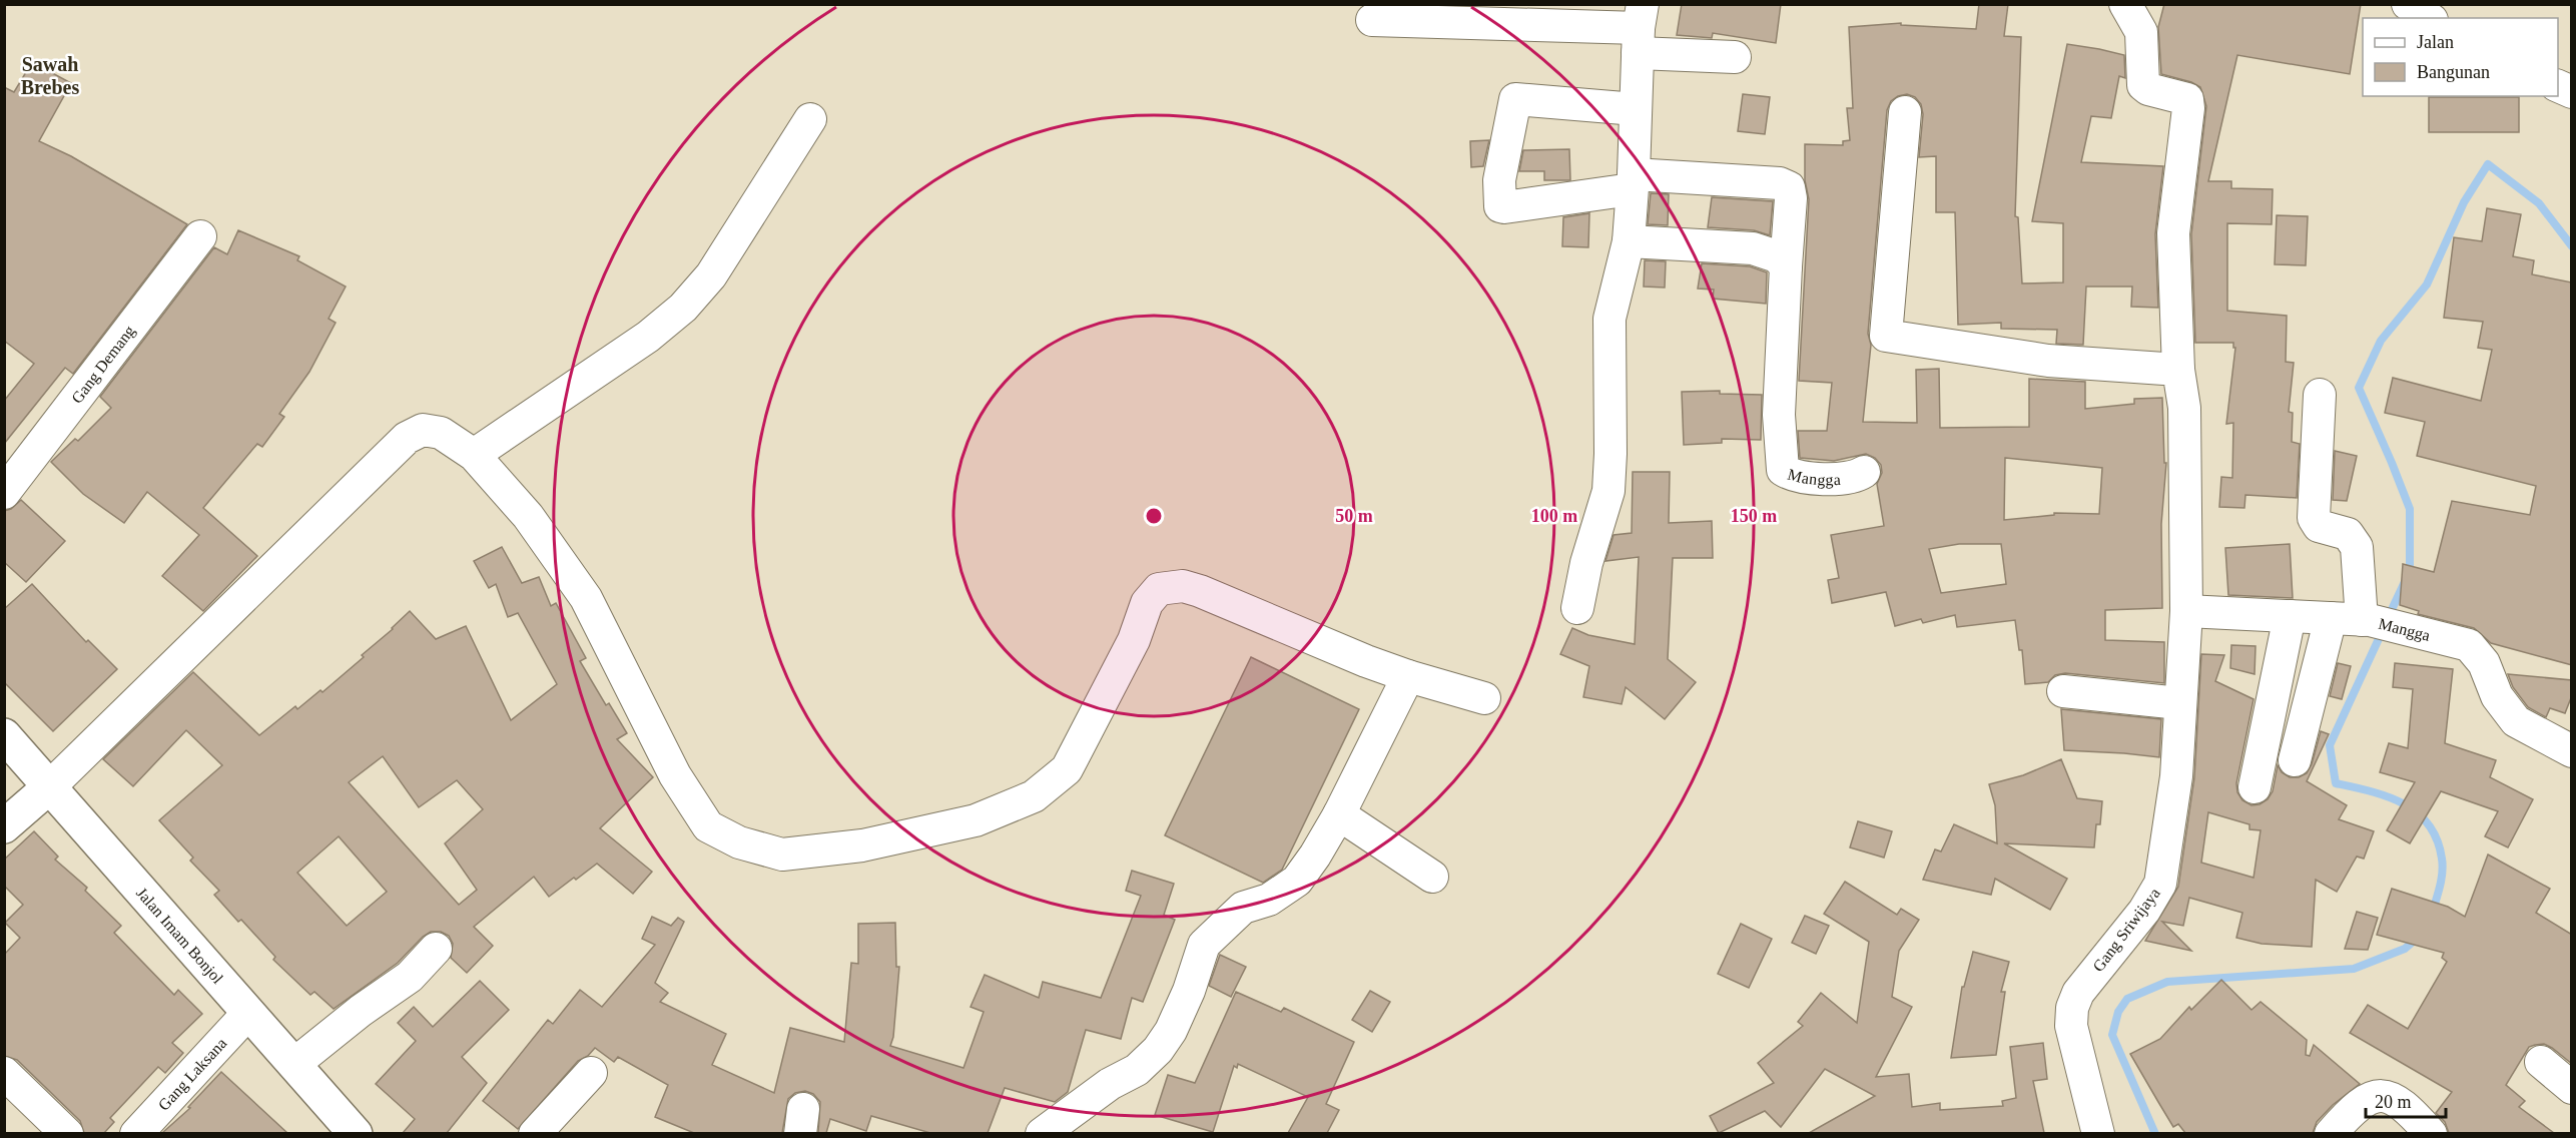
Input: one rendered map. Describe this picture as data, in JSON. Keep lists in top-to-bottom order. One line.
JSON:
{"streets":{"main road":["Jalan Imam Bonjol"],"street":["Gang Demang","Mangga","Gang Sriwijaya","Gang Laksana"]},"crossings":[["Mangga","Gang Sriwijaya"],["Jalan Imam Bonjol","Gang Laksana"]],"districts":["Sawah Brebes"],"legend":["Jalan","Bangunan"],"scale_bar":"20 m","rings":["50 m","100 m","150 m"]}
